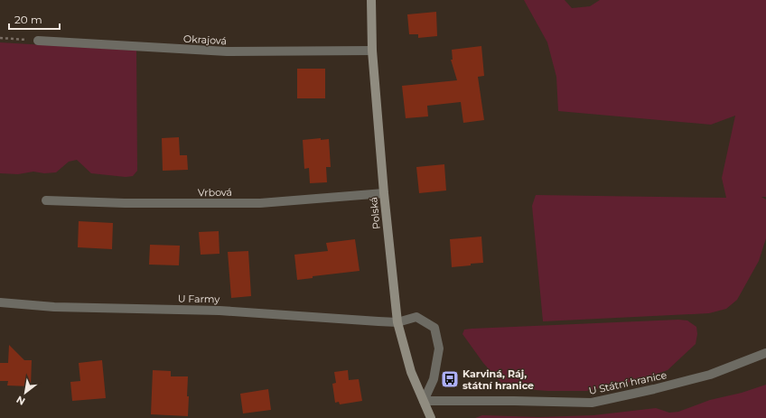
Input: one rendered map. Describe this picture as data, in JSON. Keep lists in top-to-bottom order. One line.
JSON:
{"streets":{"street":["Okrajová","Vrbová","Polská","U Farmy","U Státní hranice"]},"crossings":[["Okrajová","Polská"],["Vrbová","Polská"],["Polská","U Farmy"],["Polská","U Státní hranice"],["U Farmy","U Státní hranice"]],"places":{"bus stop":["Karviná, Ráj, státní hranice"]},"scale_bar":"20 m","north":"bottom left"}
